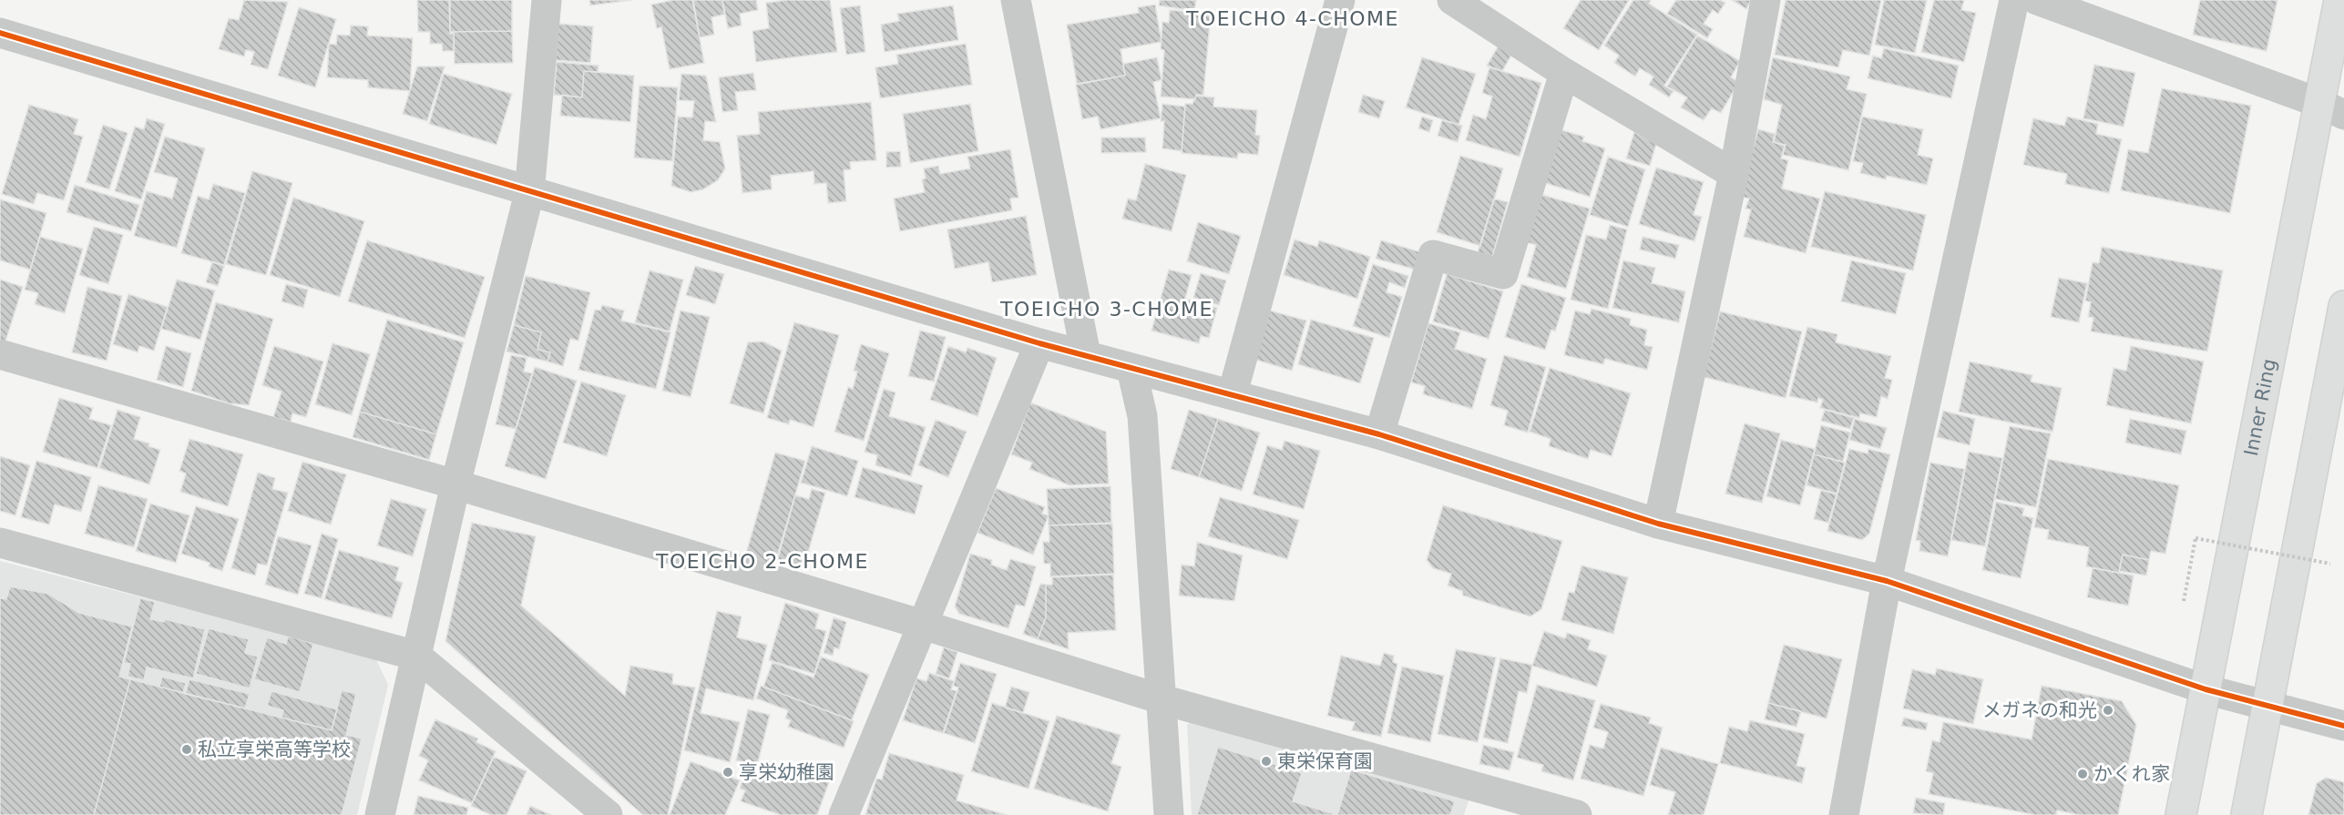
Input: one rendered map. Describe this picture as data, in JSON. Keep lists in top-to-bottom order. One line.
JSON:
{"streets":{"main road":["Inner Ring"]},"districts":["TOEICHO 4-CHOME","TOEICHO 3-CHOME","TOEICHO 2-CHOME"],"places":["メガネの和光","私立享栄高等学校","東栄保育園","享栄幼稚園","かくれ家"]}
